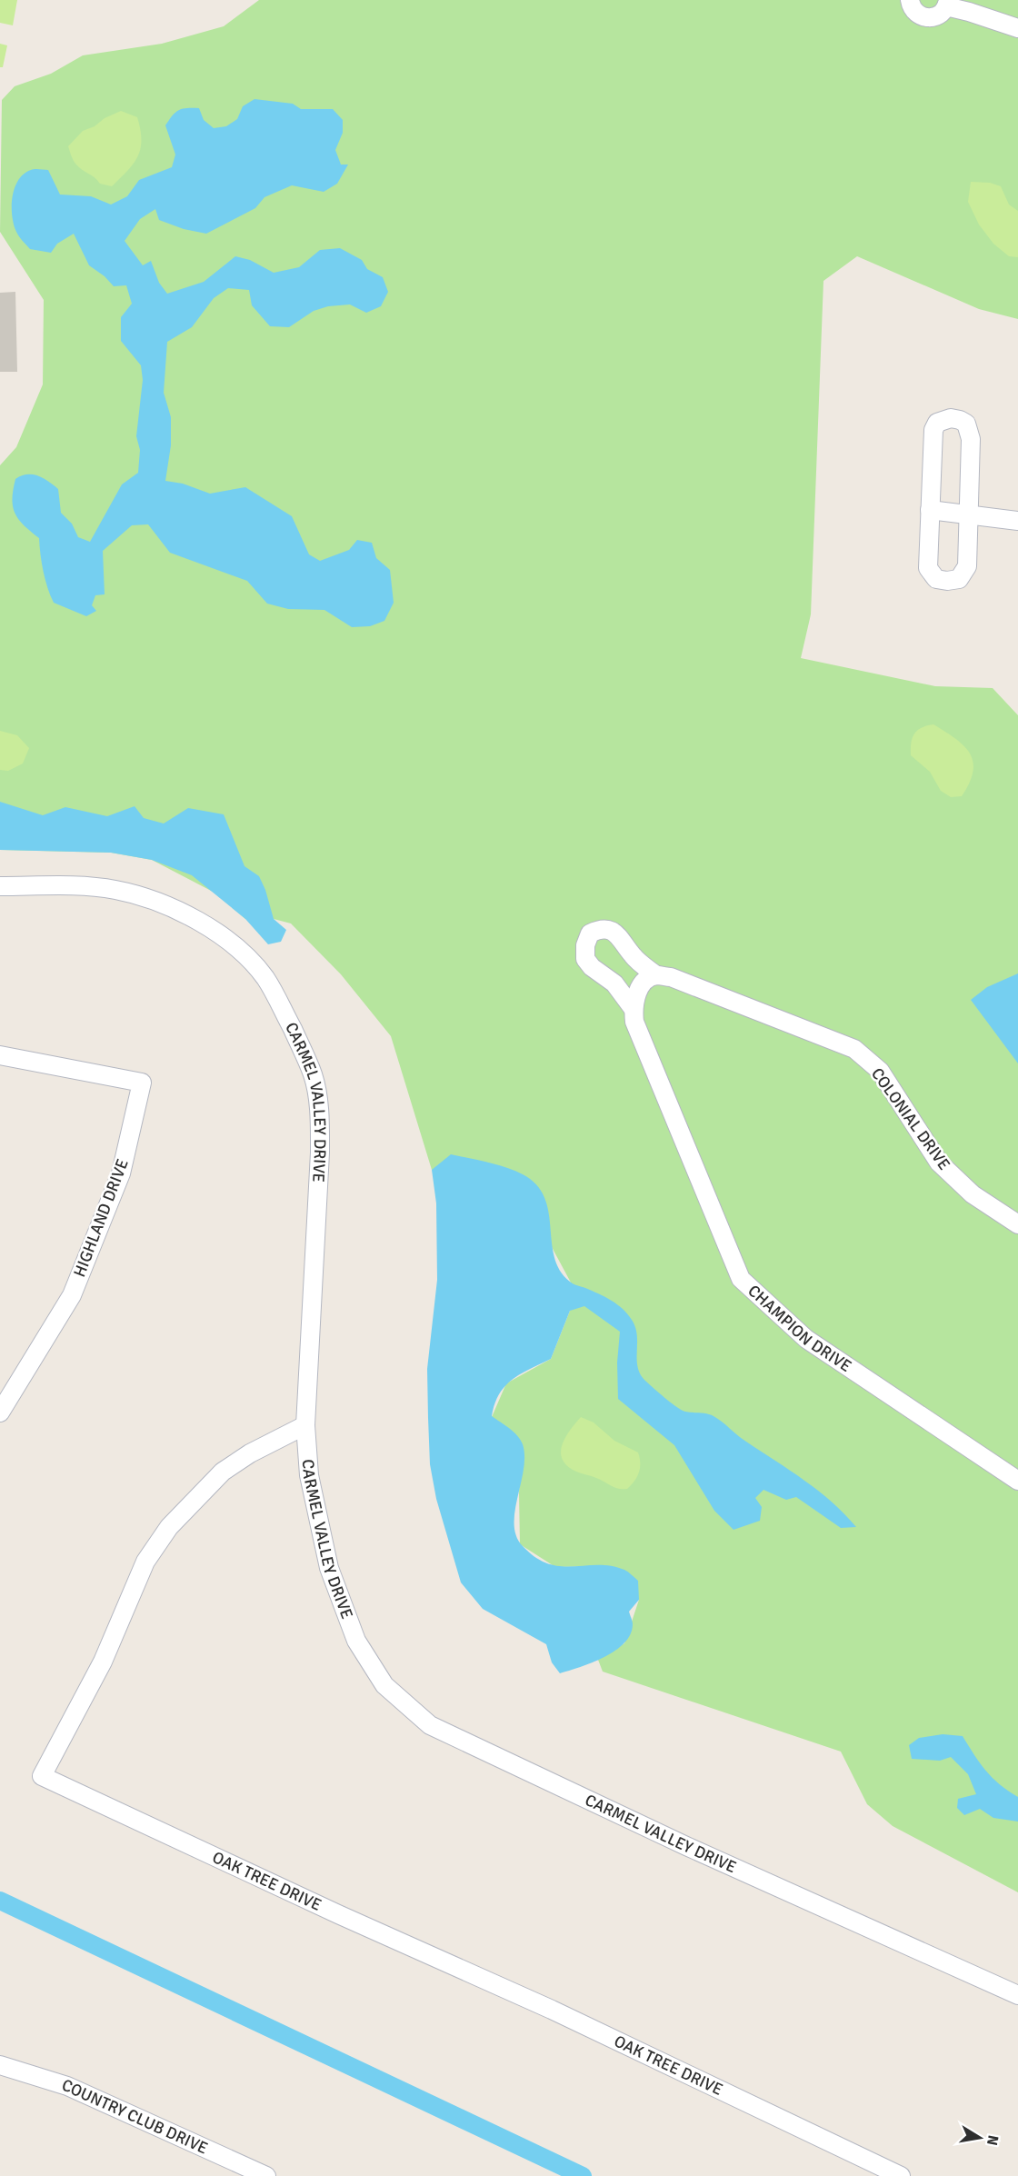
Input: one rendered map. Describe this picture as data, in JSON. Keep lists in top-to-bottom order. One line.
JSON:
{"streets":{"street":["CARMEL VALLEY DRIVE","COLONIAL DRIVE","HIGHLAND DRIVE","CHAMPION DRIVE","OAK TREE DRIVE","COUNTRY CLUB DRIVE"]},"crossings":[["CARMEL VALLEY DRIVE","OAK TREE DRIVE"]],"north":"right"}
